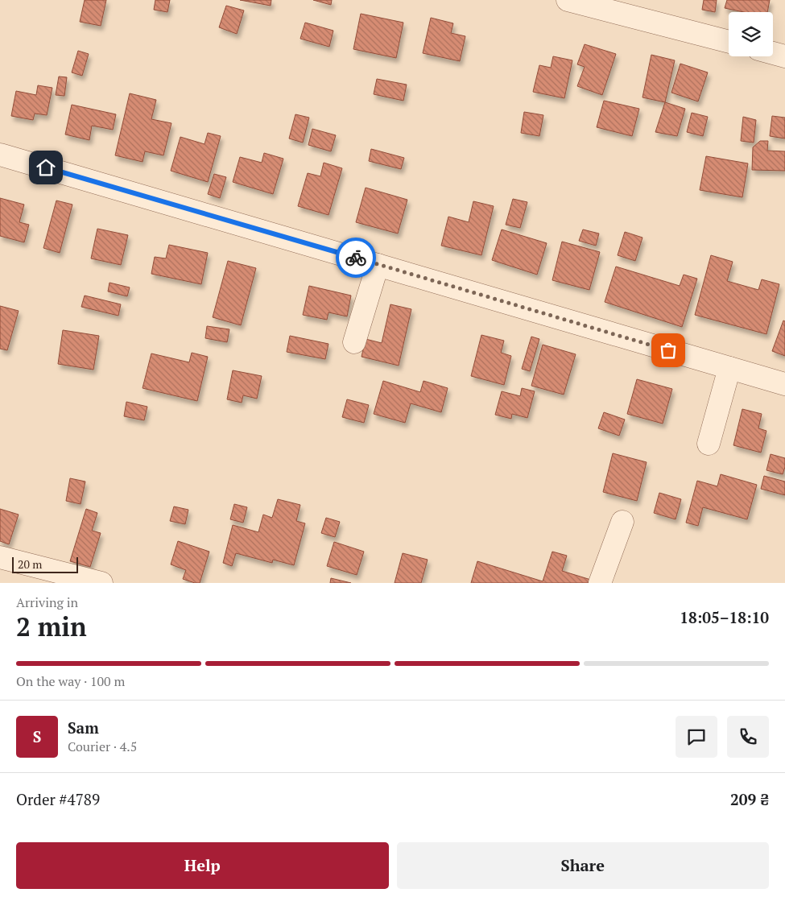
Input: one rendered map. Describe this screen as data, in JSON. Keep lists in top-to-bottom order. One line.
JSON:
{"scale_bar":"20 m","page":{"scale":"20 m","heading":["2 min","Arriving in","18:05–18:10"],"panel":["Sam","Courier · 4.5","Order #4789","209 ₴"],"bar":"On the way · 100 m","round":"S","buttons":["Help","Share"]}}
